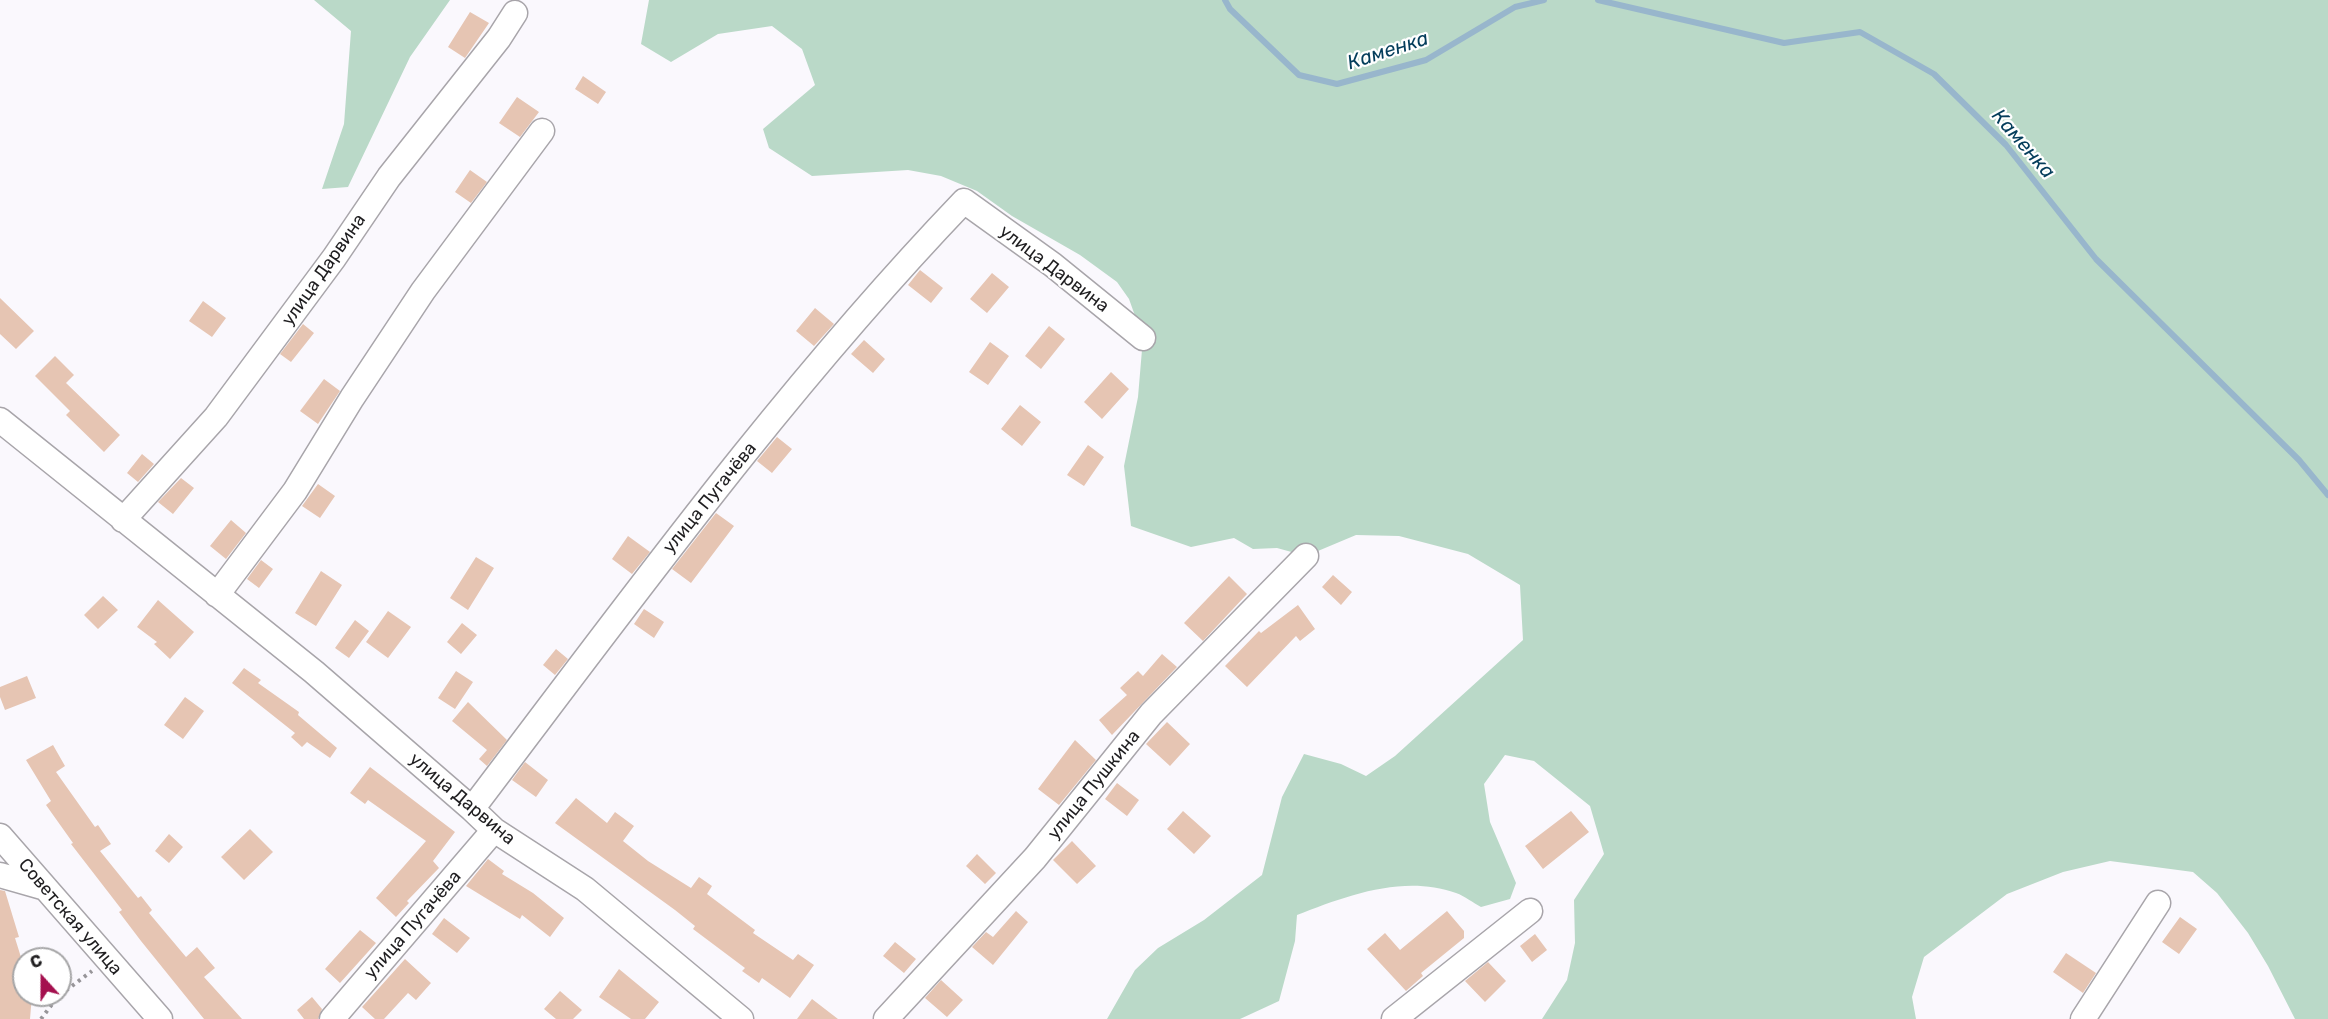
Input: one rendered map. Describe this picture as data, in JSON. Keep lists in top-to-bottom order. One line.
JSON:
{"streets":{"street":["улица Дарвина","улица Пугачёва","улица Пушкина","Советская улица"]},"crossings":[["улица Дарвина","улица Пугачёва"]],"water":["Каменка"],"north":"top"}
